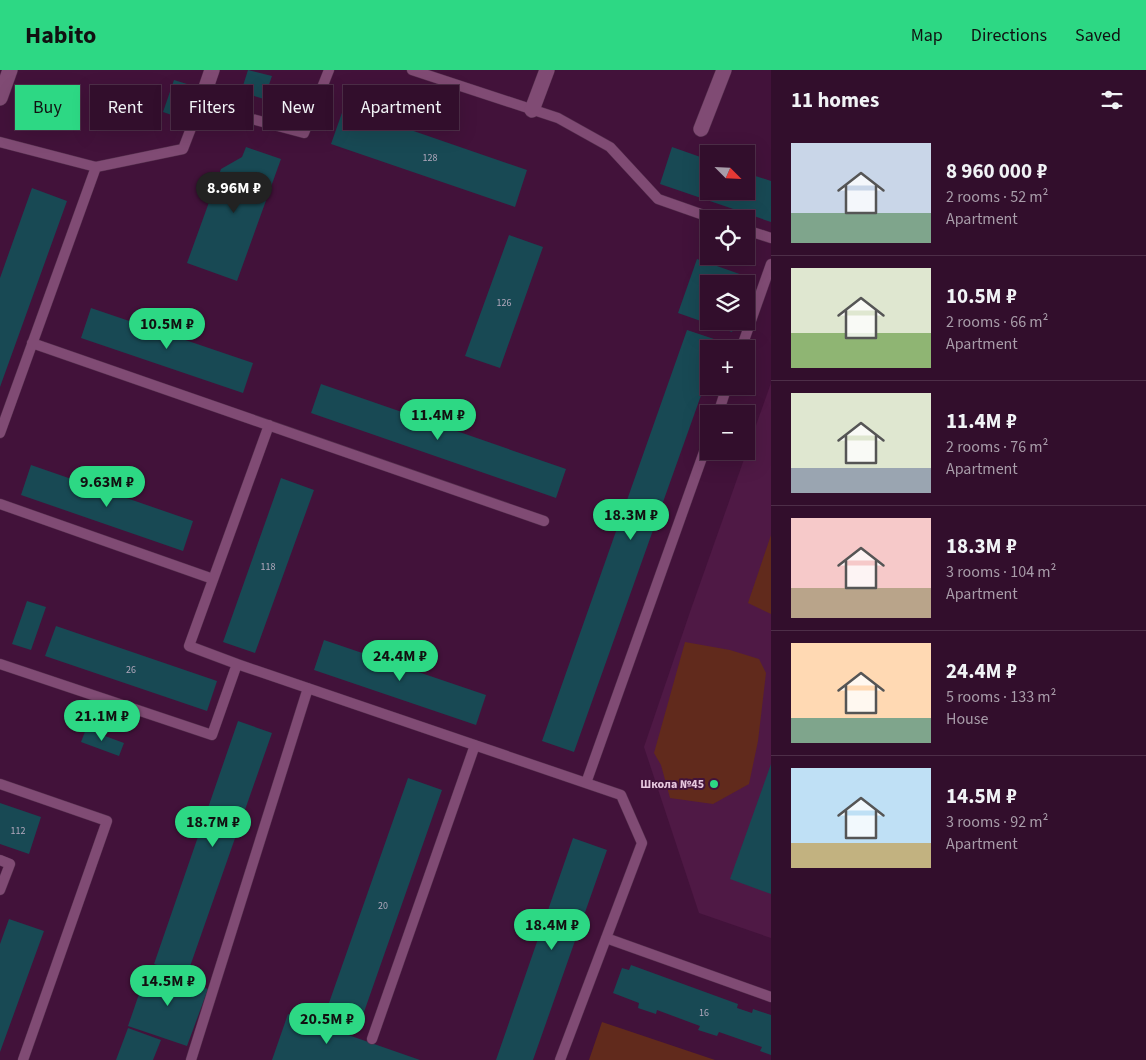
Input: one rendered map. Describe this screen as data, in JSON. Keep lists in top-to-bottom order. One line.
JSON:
{"places":["Школа №45"],"house_numbers":["128","126","118","26","112","20","16"],"north":"bottom right","page":{"header":"Habito","nav":["Map","Directions","Saved"],"heading":"11 homes","chip":["Buy","Rent","Filters","New","Apartment"],"list":[{"name":"8 960 000 ₽","note":"2 rooms · 52 m² · Apartment"},{"name":"10.5M ₽","note":"2 rooms · 66 m² · Apartment"},{"name":"11.4M ₽","note":"2 rooms · 76 m² · Apartment"},{"name":"18.3M ₽","note":"3 rooms · 104 m² · Apartment"},{"name":"24.4M ₽","note":"5 rooms · 133 m² · House"},{"name":"14.5M ₽","note":"3 rooms · 92 m² · Apartment"}],"map_buttons":["+","−"],"price":["8.96M ₽","10.5M ₽","11.4M ₽","9.63M ₽","18.3M ₽","24.4M ₽","21.1M ₽","18.7M ₽","18.4M ₽","14.5M ₽","20.5M ₽"]}}
